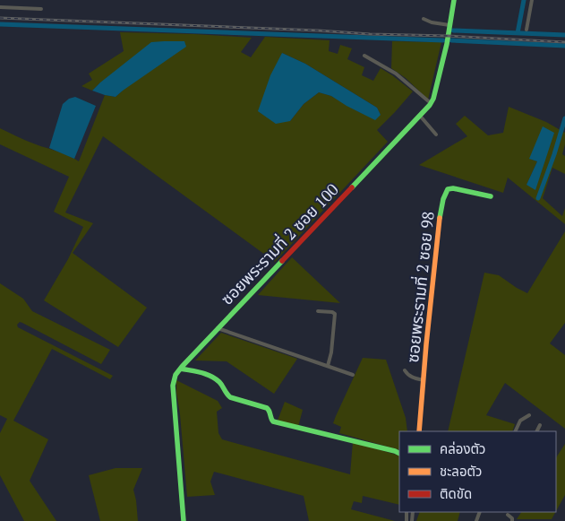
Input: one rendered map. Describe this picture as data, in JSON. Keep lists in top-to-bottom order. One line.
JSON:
{"streets":{"main road":["ซอยพระรามที่ 2 ซอย 100","ซอยพระรามที่ 2 ซอย 98"]},"legend":["คล่องตัว","ชะลอตัว","ติดขัด"]}
